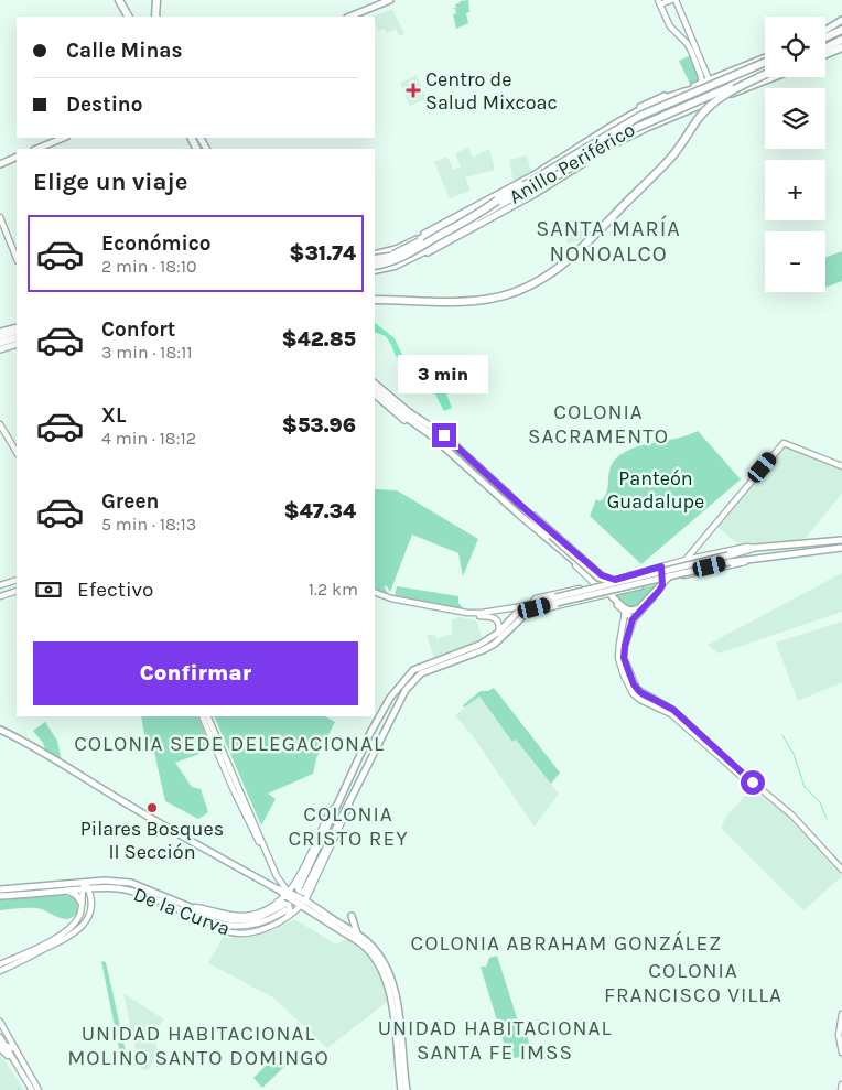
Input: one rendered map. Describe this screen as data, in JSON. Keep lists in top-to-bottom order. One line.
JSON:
{"streets":{"highway":["Anillo Periférico"],"main road":["De la Curva"]},"districts":["SANTA MARÍA NONOALCO","COLONIA SACRAMENTO","COLONIA SEDE DELEGACIONAL","COLONIA CRISTO REY","COLONIA ABRAHAM GONZÁLEZ","COLONIA FRANCISCO VILLA","UNIDAD HABITACIONAL SANTA FE IMSS","UNIDAD HABITACIONAL MOLINO SANTO DOMINGO"],"parks":["Panteón Guadalupe"],"places":{"health":["Centro de Salud Mixcoac"],"other":["Pilares Bosques II Sección"]},"page":{"map_buttons":["+","−"],"banner":["Calle Minas","Destino"],"heading":"Elige un viaje","list":[{"name":"Económico","note":"2 min · 18:10","value":"$31.74"},{"name":"Confort","note":"3 min · 18:11","value":"$42.85"},{"name":"XL","note":"4 min · 18:12","value":"$53.96"},{"name":"Green","note":"5 min · 18:13","value":"$47.34"}],"bubble":"3 min","pay":["Efectivo","1.2 km"],"buttons":"Confirmar"}}
